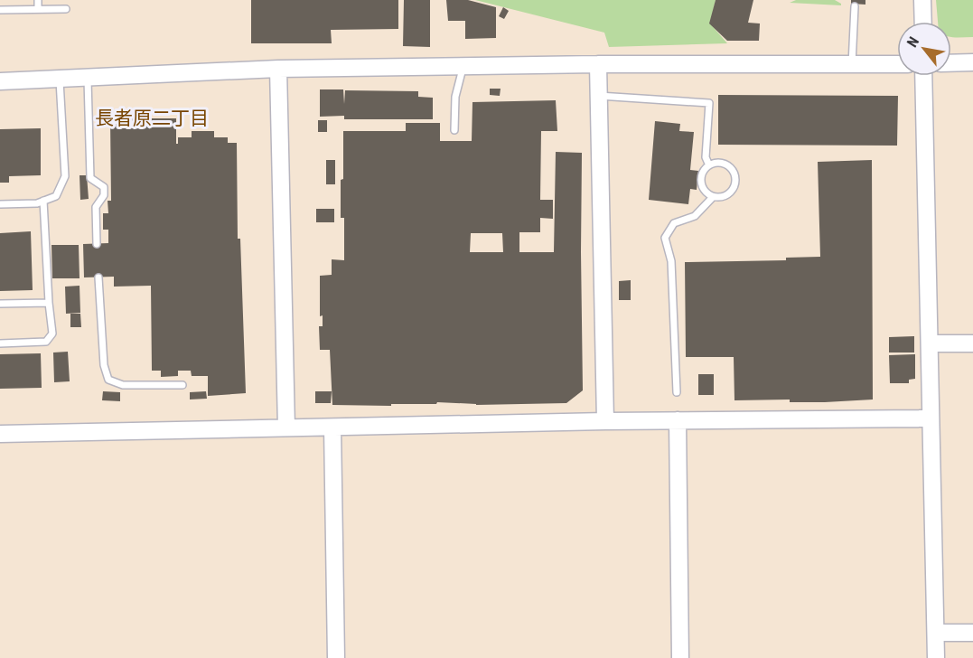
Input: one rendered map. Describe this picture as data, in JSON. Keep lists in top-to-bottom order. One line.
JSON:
{"districts":["長者原二丁目"],"north":"top left"}
